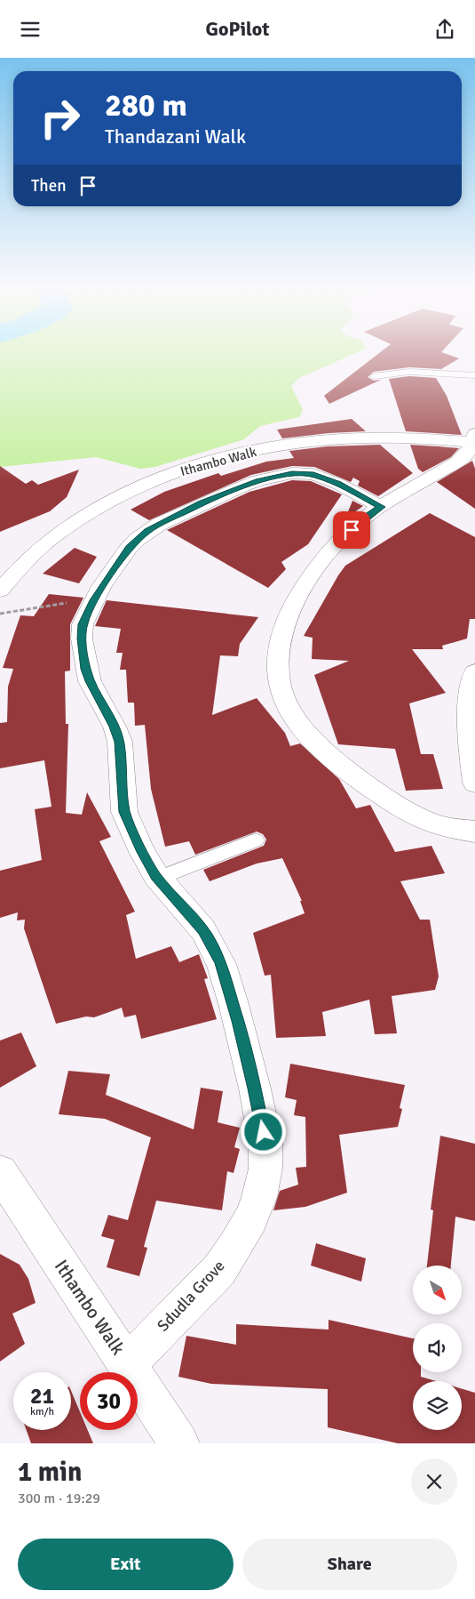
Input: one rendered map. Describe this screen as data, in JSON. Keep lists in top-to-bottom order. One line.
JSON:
{"streets":{"street":["Ithambo Walk","Sdudla Grove"]},"crossings":[["Ithambo Walk","Sdudla Grove"]],"north":"bottom right","page":{"header":"GoPilot","turn":["280 m","Thandazani Walk"],"then":"Then","speed":"21 km/h","limit":"30","heading":["1 min","300 m · 19:29"],"buttons":["Exit","Share"]}}
